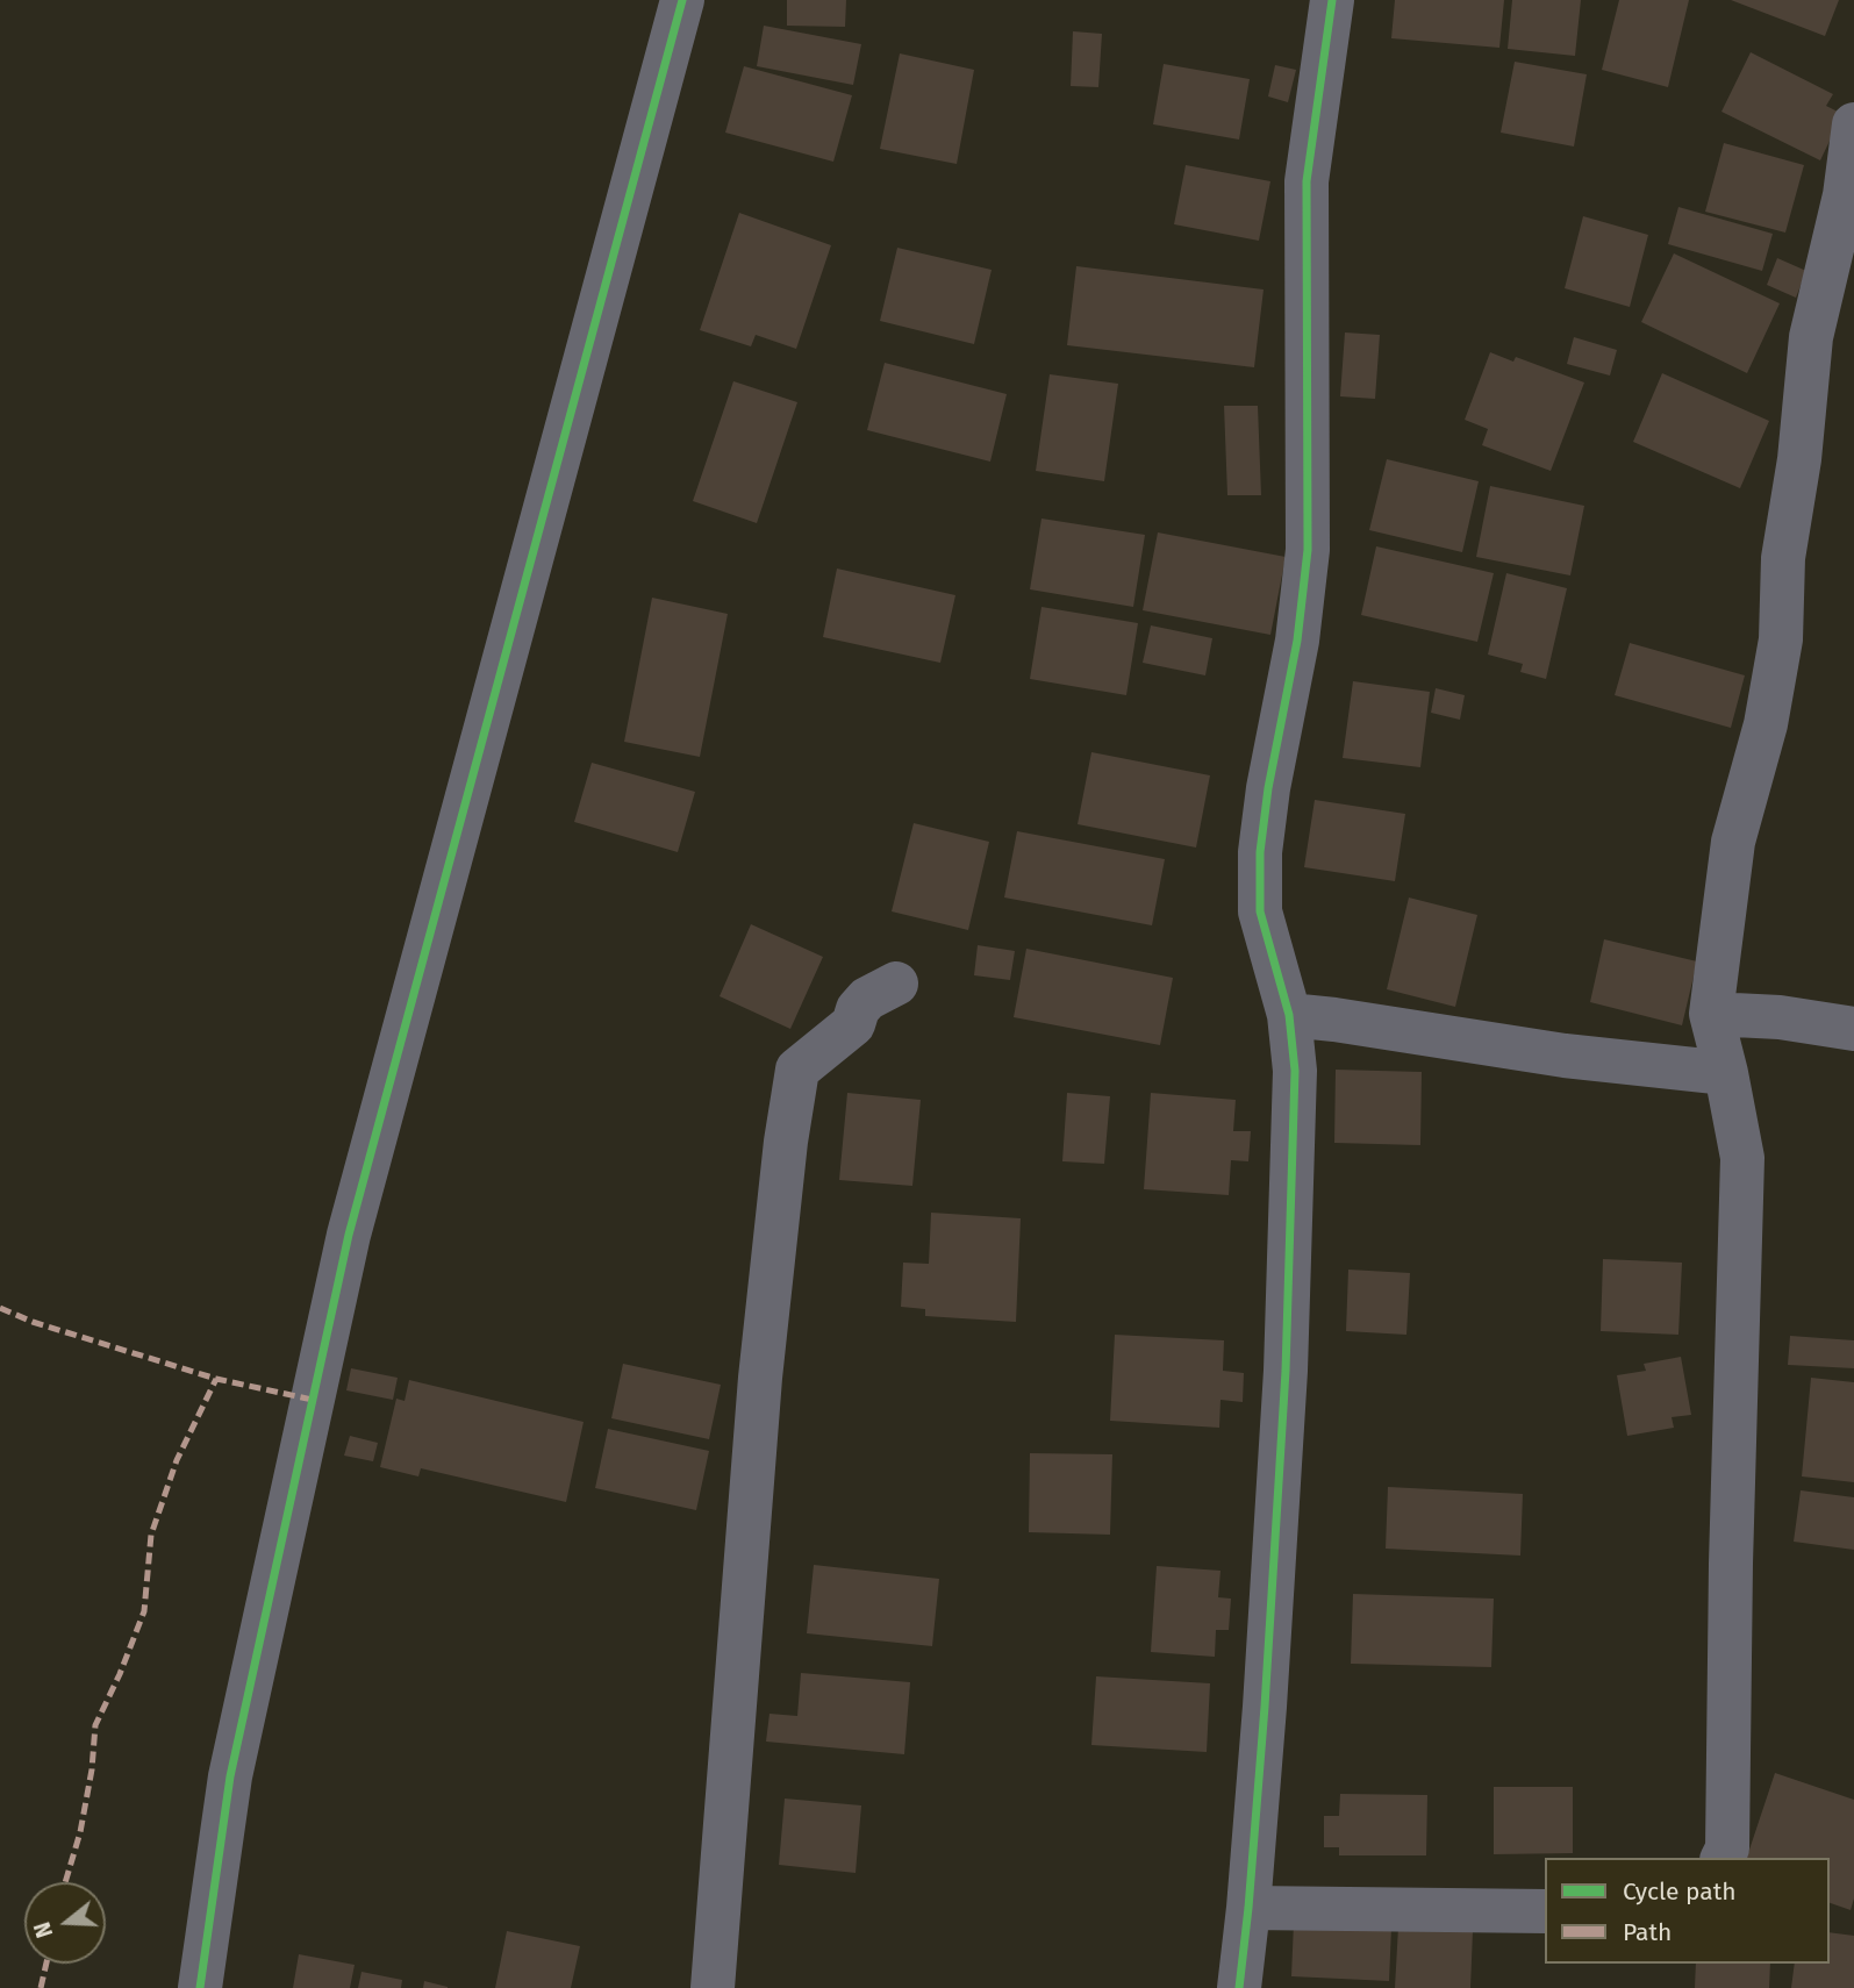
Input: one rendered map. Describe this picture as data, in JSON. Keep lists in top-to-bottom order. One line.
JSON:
{"legend":["Cycle path","Path"],"north":"left"}
